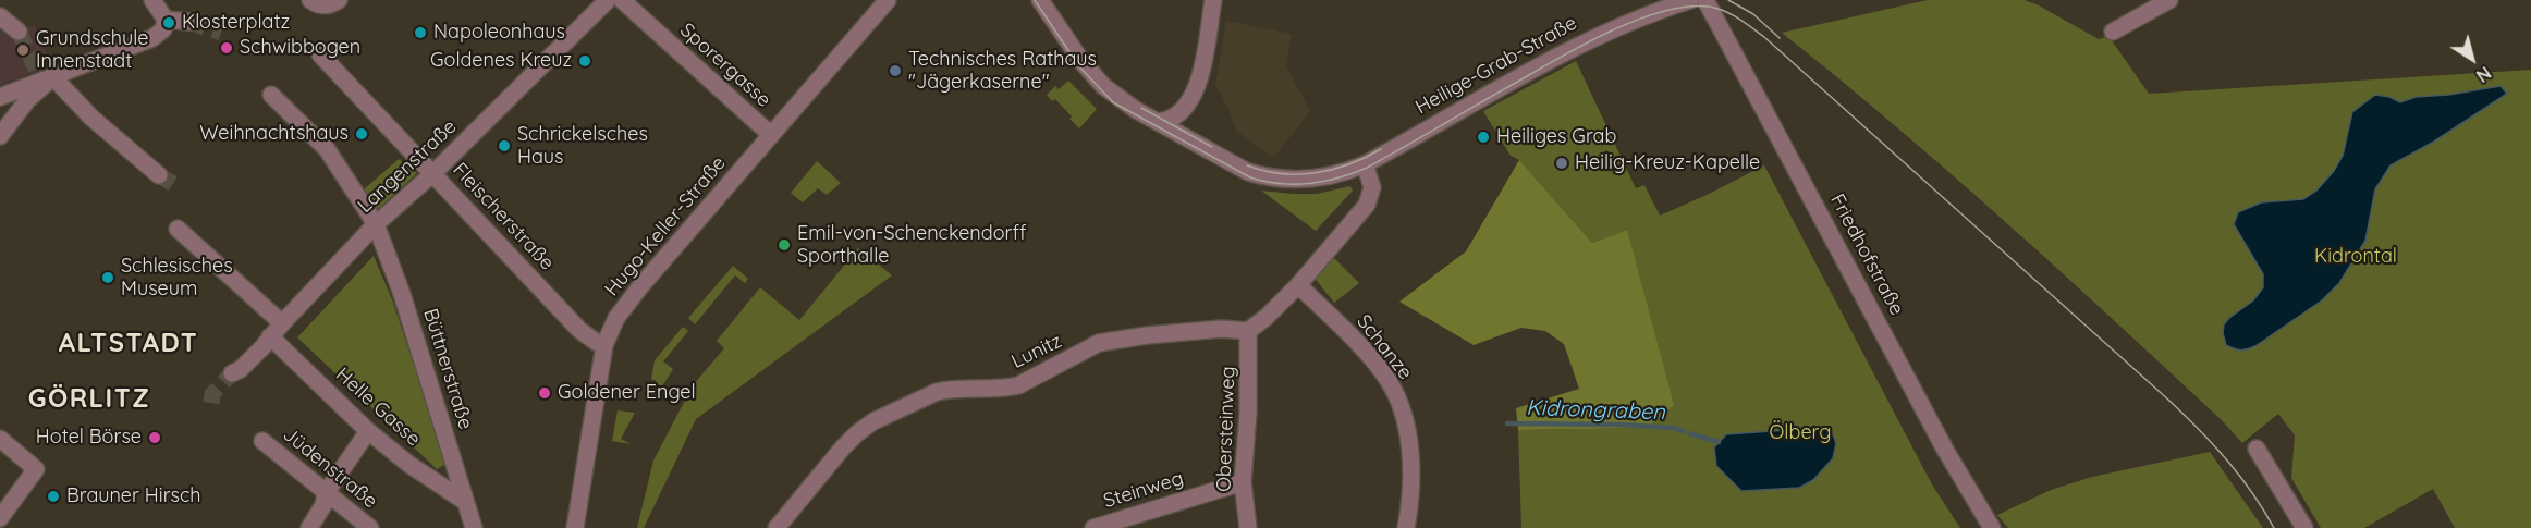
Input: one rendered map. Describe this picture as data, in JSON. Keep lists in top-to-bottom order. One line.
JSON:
{"streets":{"street":["Sporergasse","Heilige-Grab-Straße","Langenstraße","Fleischerstraße","Hugo-Keller-Straße","Friedhofstraße","Schanze","Lunitz","Büttnerstraße","Helle Gasse","Obersteinweg","Jüdenstraße","Steinweg"]},"crossings":[["Sporergasse","Hugo-Keller-Straße"],["Langenstraße","Fleischerstraße"],["Langenstraße","Büttnerstraße"],["Langenstraße","Helle Gasse"],["Fleischerstraße","Hugo-Keller-Straße"],["Lunitz","Obersteinweg"],["Büttnerstraße","Helle Gasse"],["Obersteinweg","Steinweg"]],"districts":["ALTSTADT","GÖRLITZ"],"water":["Kidrongraben"],"parks":["Kidrontal","Ölberg"],"places":["Klosterplatz","Napoleonhaus","Schwibbogen","Grundschule Innenstadt","Goldenes Kreuz","Technisches Rathaus \"Jägerkaserne\"","Weihnachtshaus","Heiliges Grab","Schrickelsches Haus","Heilig-Kreuz-Kapelle","Emil-von-Schenckendorff Sporthalle","Schlesisches Museum","Goldener Engel","Hotel Börse","Brauner Hirsch"],"north":"bottom right"}
